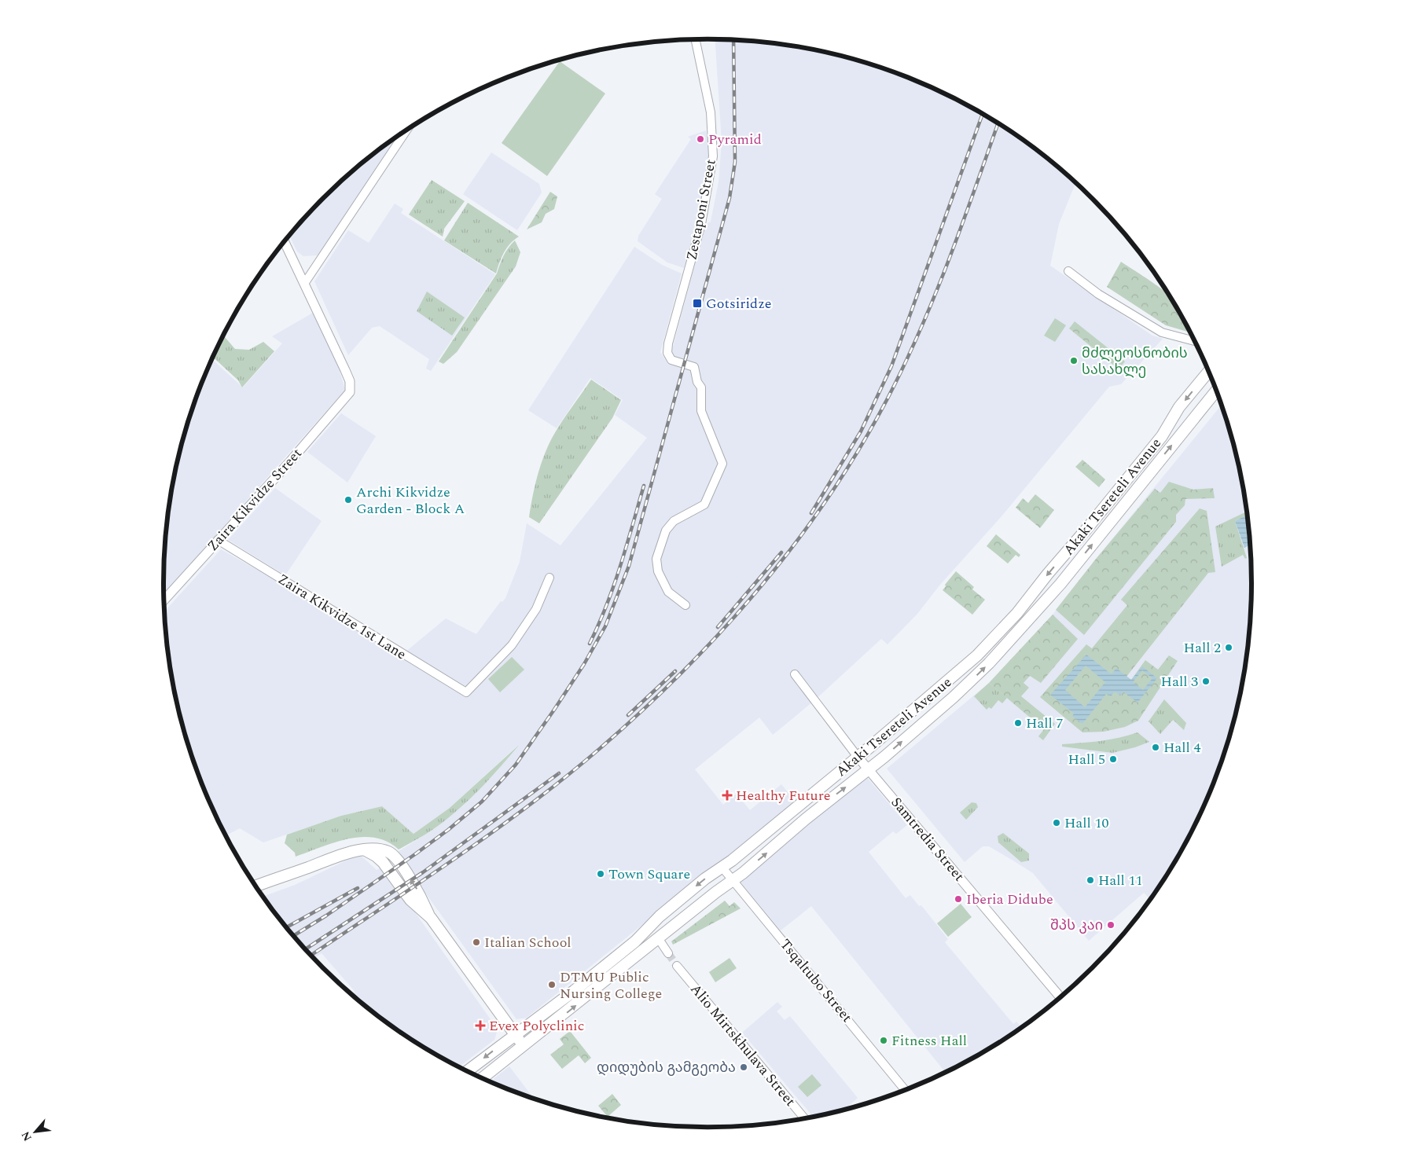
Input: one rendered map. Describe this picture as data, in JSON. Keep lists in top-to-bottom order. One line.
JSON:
{"streets":{"main road":["Akaki Tsereteli Avenue"],"street":["Zestaponi Street","Zaira Kikvidze Street","Zaira Kikvidze 1st Lane","Samtredia Street","Tsqaltubo Street","Alio Mirtskhulava Street"]},"crossings":[["Akaki Tsereteli Avenue","Samtredia Street"],["Akaki Tsereteli Avenue","Tsqaltubo Street"],["Zaira Kikvidze Street","Zaira Kikvidze 1st Lane"]],"places":{"other":["Pyramid","მძლეოსნობის სასახლე","Archi Kikvidze Garden - Block A","Hall 2","Hall 3","Hall 7","Hall 4","Hall 5","Hall 10","Town Square","Hall 11","Iberia Didube","შპს კაი","Italian School","DTMU Public Nursing College","Fitness Hall","დიდუბის გამგეობა"],"transit":["Gotsiridze"],"health":["Healthy Future","Evex Polyclinic"]},"north":"bottom left"}
